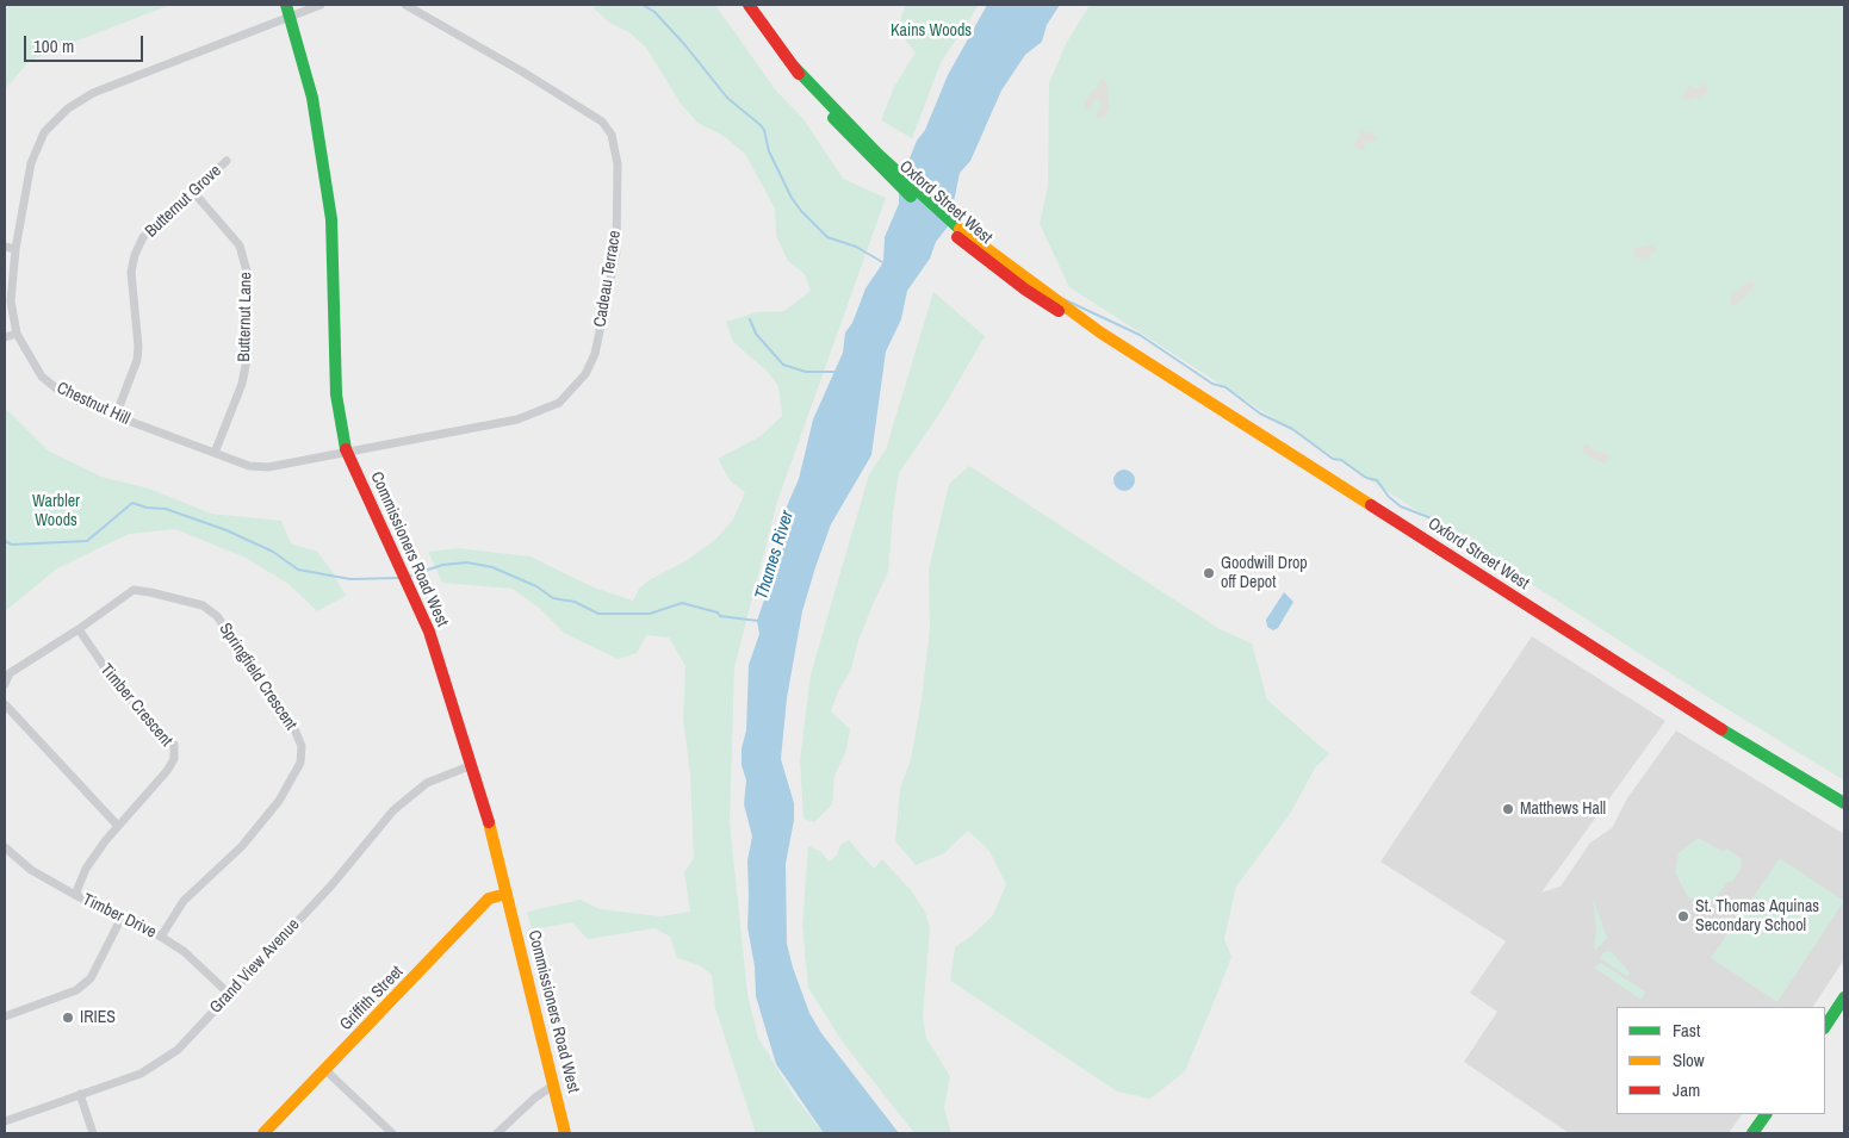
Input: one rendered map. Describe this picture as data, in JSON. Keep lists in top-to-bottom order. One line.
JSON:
{"streets":{"main road":["Oxford Street West","Commissioners Road West","Griffith Street"],"street":["Butternut Grove","Cadeau Terrace","Butternut Lane","Chestnut Hill","Springfield Crescent","Timber Crescent","Timber Drive","Grand View Avenue"]},"crossings":[["Butternut Grove","Butternut Lane"],["Butternut Grove","Chestnut Hill"],["Cadeau Terrace","Chestnut Hill"],["Cadeau Terrace","Commissioners Road West"],["Butternut Lane","Chestnut Hill"],["Chestnut Hill","Commissioners Road West"],["Commissioners Road West","Grand View Avenue"],["Commissioners Road West","Griffith Street"],["Springfield Crescent","Timber Crescent"],["Springfield Crescent","Timber Drive"],["Timber Crescent","Timber Drive"],["Timber Drive","Grand View Avenue"]],"water":["Thames River"],"parks":["Kains Woods","Warbler Woods"],"places":["Goodwill Drop off Depot","Matthews Hall","St. Thomas Aquinas Secondary School","IRIES"],"legend":["Fast","Slow","Jam"],"scale_bar":"100 m"}
